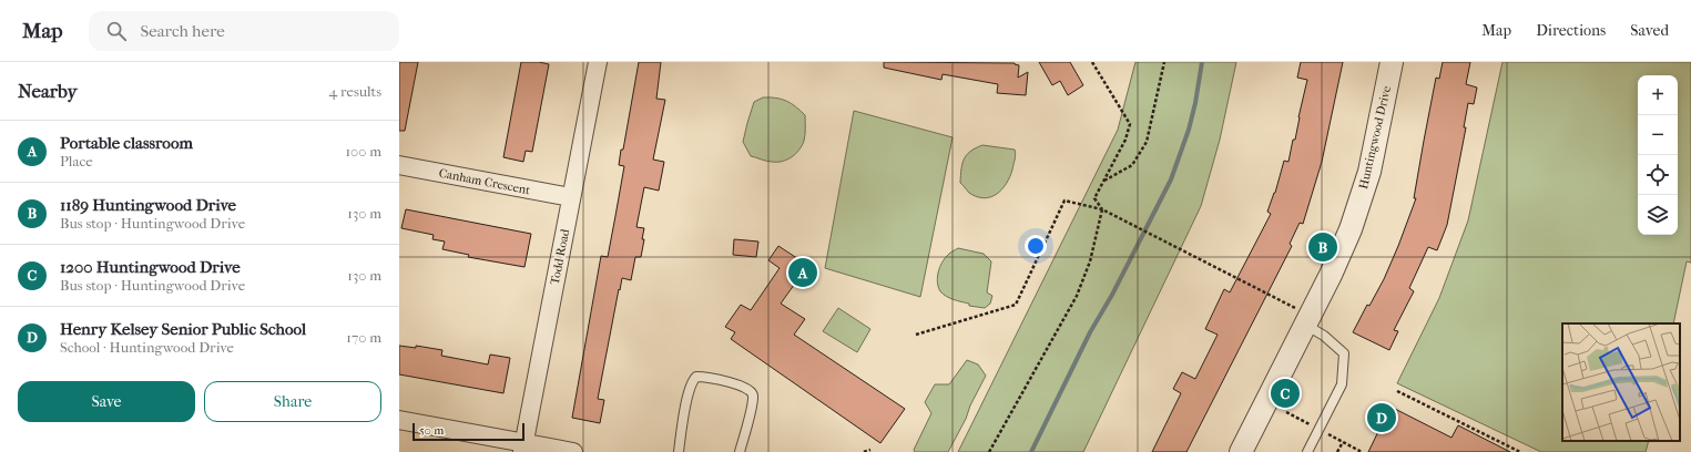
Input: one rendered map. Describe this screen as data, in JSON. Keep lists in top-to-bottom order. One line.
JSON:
{"streets":{"street":["Huntingwood Drive","Canham Crescent","Todd Road"]},"crossings":[["Canham Crescent","Todd Road"]],"scale_bar":"50 m","page":{"header":"Map","search":"Search here","nav":["Map","Directions","Saved"],"heading":["Nearby","4 results"],"map_buttons":["+","−"],"list":[{"mark":"A","name":"Portable classroom","note":"Place","value":"100 m"},{"mark":"B","name":"1189 Huntingwood Drive","note":"Bus stop · Huntingwood Drive","value":"130 m"},{"mark":"C","name":"1200 Huntingwood Drive","note":"Bus stop · Huntingwood Drive","value":"130 m"},{"mark":"D","name":"Henry Kelsey Senior Public School","note":"School · Huntingwood Drive","value":"170 m"}],"pins":["B","A","C","D"],"buttons":["Save","Share"],"scale":"50 m"}}
